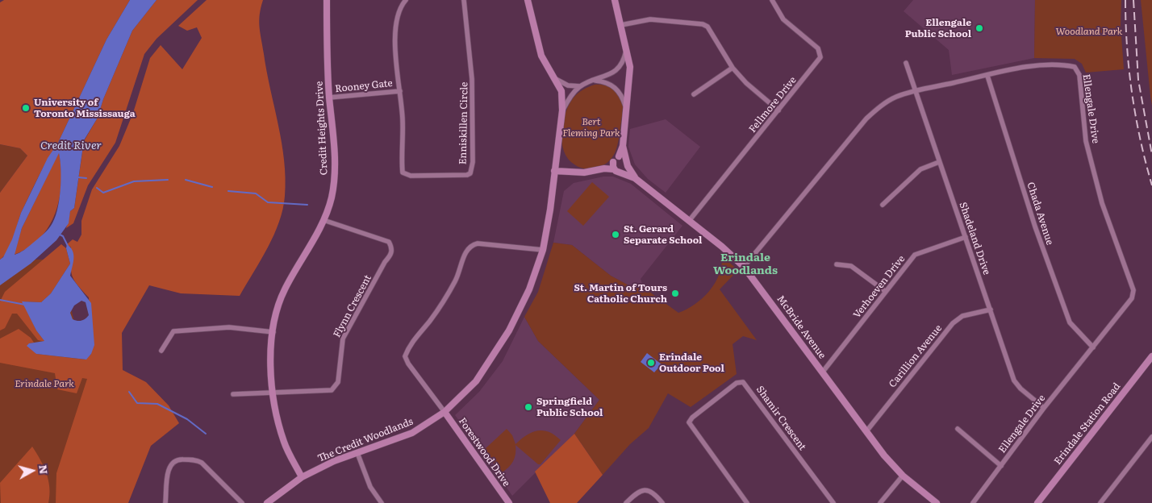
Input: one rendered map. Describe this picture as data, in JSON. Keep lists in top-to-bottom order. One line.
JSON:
{"streets":{"street":["Rooney Gate","Fellmore Drive","Ellengale Drive","Enniskillen Circle","Credit Heights Drive","Chada Avenue","Shadeland Drive","Verhoeven Drive","Flynn Crescent","McBride Avenue","Carillion Avenue","Shamir Crescent","Erindale Station Road","The Credit Woodlands","Forestwood Drive"]},"crossings":[["Rooney Gate","Enniskillen Circle"],["Rooney Gate","Credit Heights Drive"],["Fellmore Drive","McBride Avenue"],["Ellengale Drive","Chada Avenue"],["Ellengale Drive","Shadeland Drive"],["Ellengale Drive","McBride Avenue"],["Credit Heights Drive","Flynn Crescent"],["Credit Heights Drive","The Credit Woodlands"],["Shadeland Drive","Verhoeven Drive"],["Shadeland Drive","Carillion Avenue"],["Verhoeven Drive","McBride Avenue"],["McBride Avenue","Carillion Avenue"],["The Credit Woodlands","Forestwood Drive"]],"districts":["Erindale Woodlands"],"water":["Credit River"],"parks":["Woodland Park","Bert Fleming Park","Erindale Park"],"places":["Ellengale Public School","University of Toronto Mississauga","St. Gerard Separate School","St. Martin of Tours Catholic Church","Erindale Outdoor Pool","Springfield Public School"],"north":"right"}
